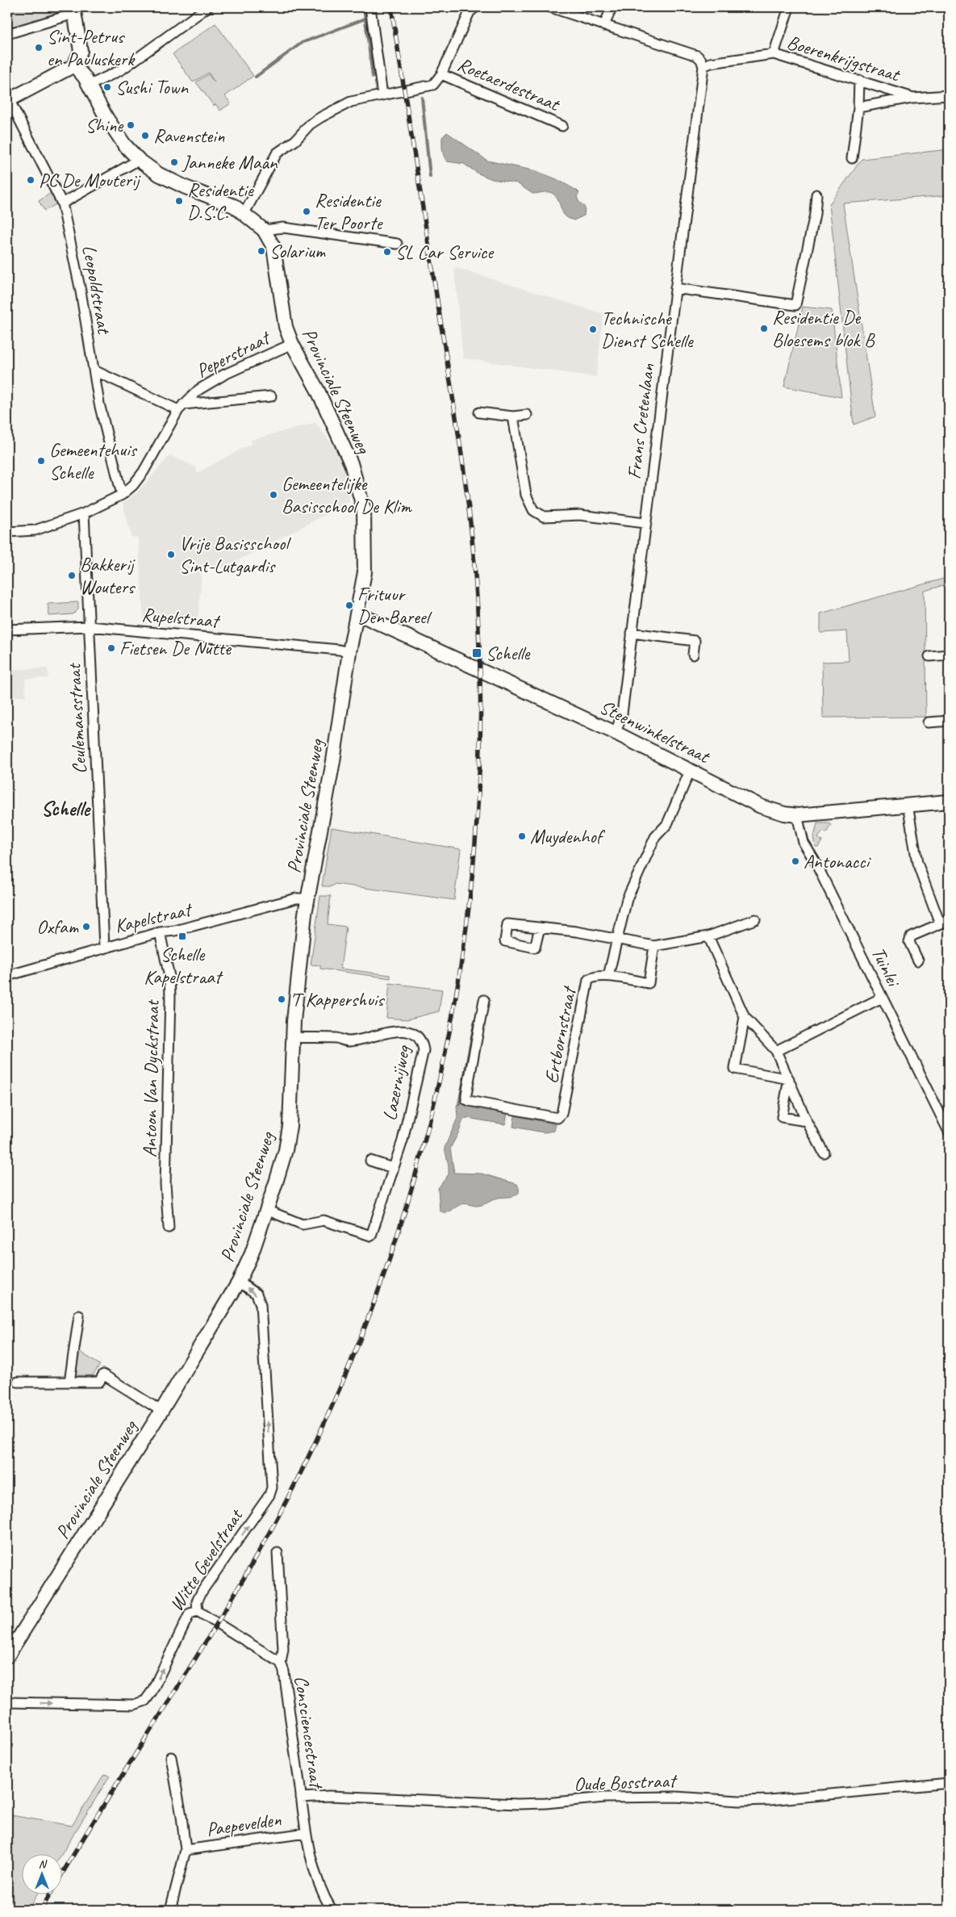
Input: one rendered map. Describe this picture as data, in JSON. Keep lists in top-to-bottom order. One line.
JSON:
{"streets":{"street":["Boerenkrijgstraat","Roetaerdestraat","Leopoldstraat","Peperstraat","Provinciale Steenweg","Frans Cretenlaan","Rupelstraat","Ceulemansstraat","Steenwinkelstraat","Kapelstraat","Tuinlei","Ertbornstraat","Antoon Van Dyckstraat","Lazernijweg","Witte Gevelstraat","Consciencestraat","Oude Bosstraat","Paepevelden"]},"crossings":[["Boerenkrijgstraat","Frans Cretenlaan"],["Leopoldstraat","Peperstraat"],["Peperstraat","Provinciale Steenweg"],["Peperstraat","Ceulemansstraat"],["Provinciale Steenweg","Rupelstraat"],["Provinciale Steenweg","Steenwinkelstraat"],["Provinciale Steenweg","Kapelstraat"],["Provinciale Steenweg","Lazernijweg"],["Provinciale Steenweg","Witte Gevelstraat"],["Frans Cretenlaan","Steenwinkelstraat"],["Rupelstraat","Ceulemansstraat"],["Ceulemansstraat","Kapelstraat"],["Steenwinkelstraat","Tuinlei"],["Kapelstraat","Antoon Van Dyckstraat"],["Consciencestraat","Oude Bosstraat"],["Consciencestraat","Paepevelden"]],"districts":["Schelle"],"places":{"other":["Sint-Petrus en Pauluskerk","Sushi Town","Shine","Ravenstein","Janneke Maan","PC De Mouterij","Residentie D.S.C.","Residentie Ter Poorte","Solarium","SL Car Service","Residentie De Bloesems blok B","Technische Dienst Schelle","Gemeentehuis Schelle","Gemeentelijke Basisschool De Klim","Vrije Basisschool Sint-Lutgardis","Bakkerij Wouters","Frituur Den Bareel","Fietsen De Nutte","Muydenhof","Antonacci","Oxfam","'T Kappershuis"],"transit":["Schelle","Schelle Kapelstraat"]},"north":"top"}
